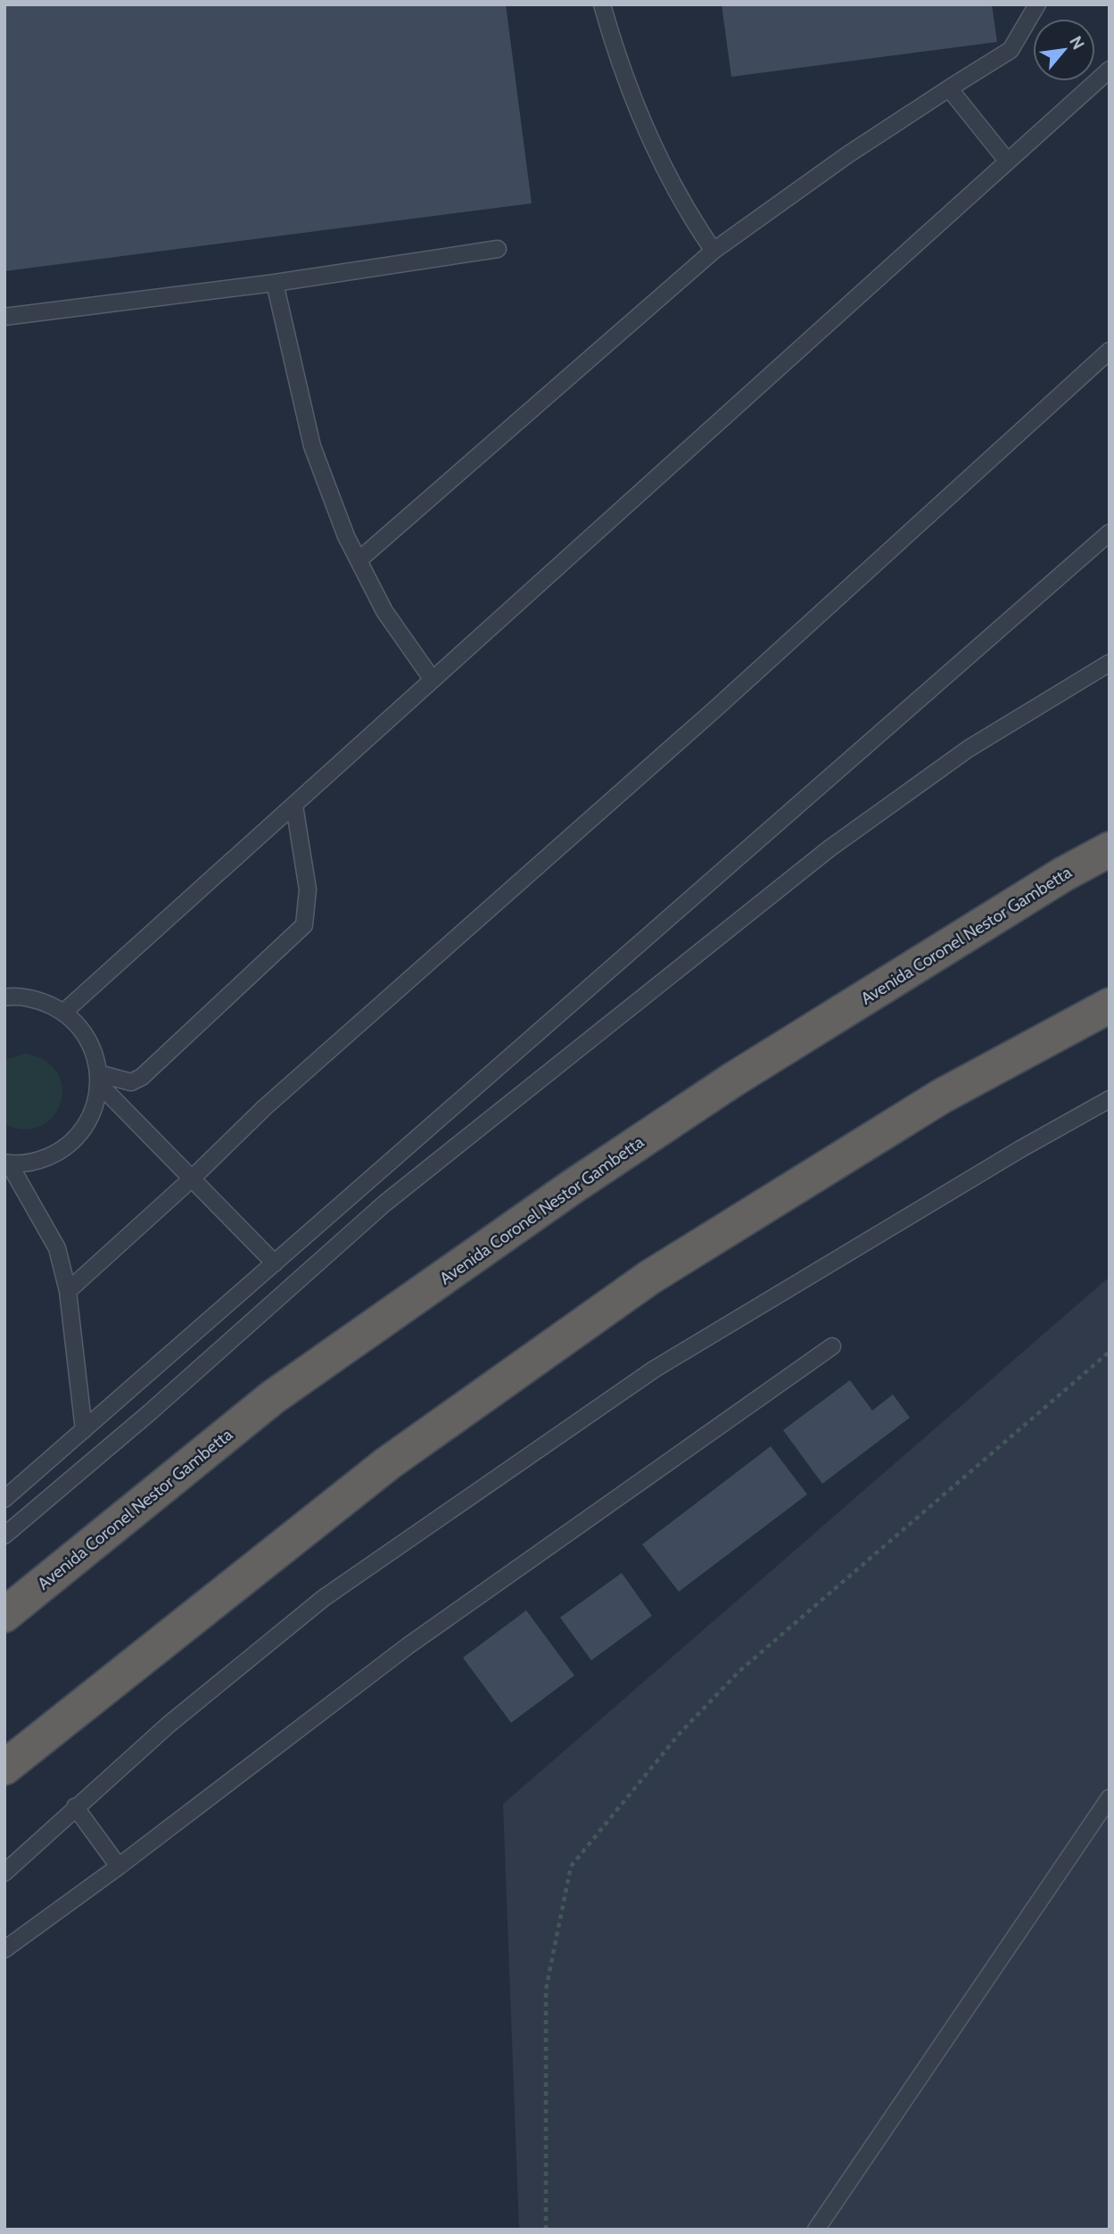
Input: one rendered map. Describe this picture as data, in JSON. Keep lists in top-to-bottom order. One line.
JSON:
{"streets":{"highway":["Avenida Coronel Nestor Gambetta"]},"north":"top right"}
